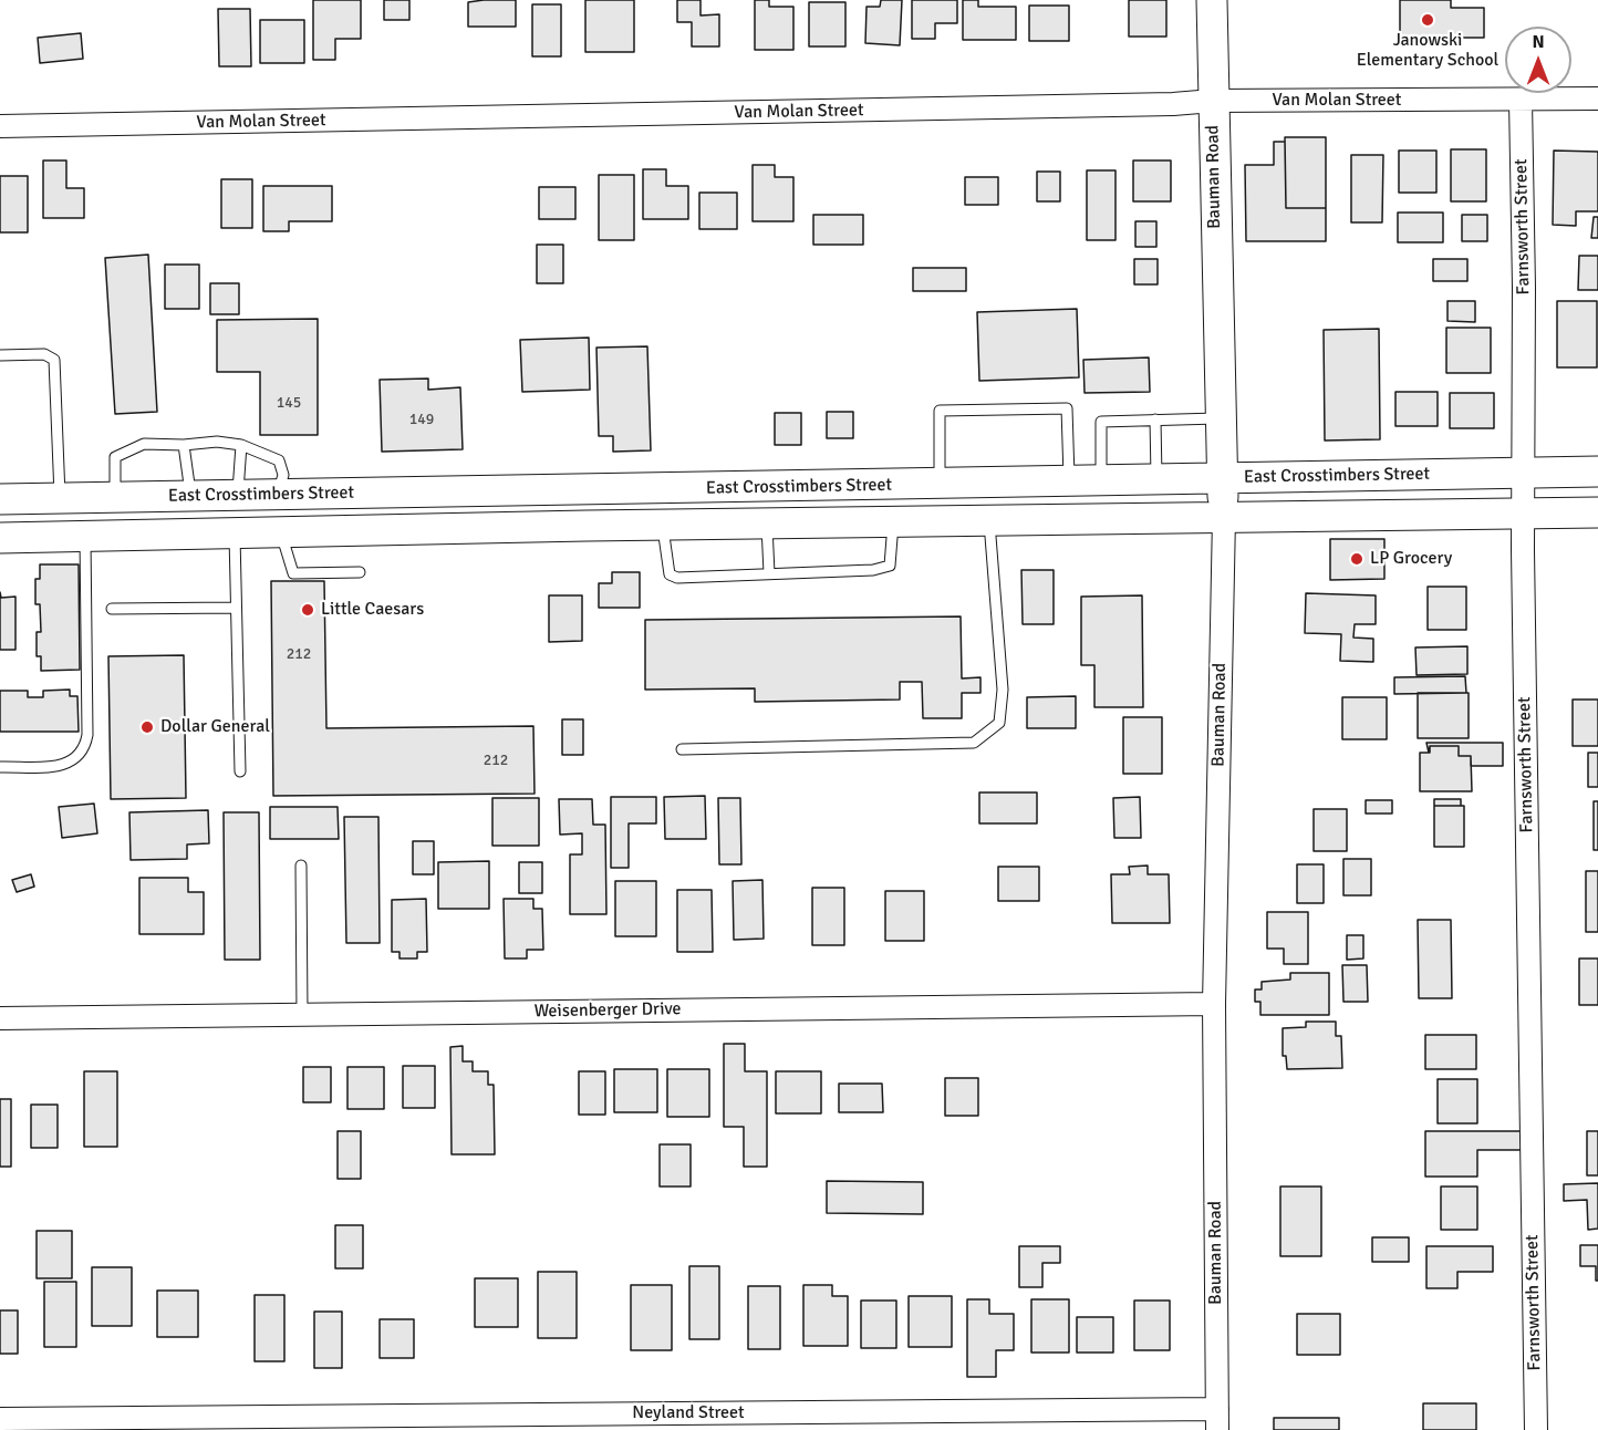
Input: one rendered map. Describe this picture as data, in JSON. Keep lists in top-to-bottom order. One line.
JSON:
{"streets":{"main road":["Bauman Road","East Crosstimbers Street"],"street":["Van Molan Street","Farnsworth Street","Weisenberger Drive","Neyland Street"]},"crossings":[["Van Molan Street","Bauman Road"],["Van Molan Street","Farnsworth Street"],["Bauman Road","East Crosstimbers Street"],["Bauman Road","Weisenberger Drive"],["Bauman Road","Neyland Street"],["Farnsworth Street","East Crosstimbers Street"]],"places":["Janowski Elementary School","LP Grocery","Little Caesars","Dollar General"],"house_numbers":["145","149","212","212"],"north":"top"}
